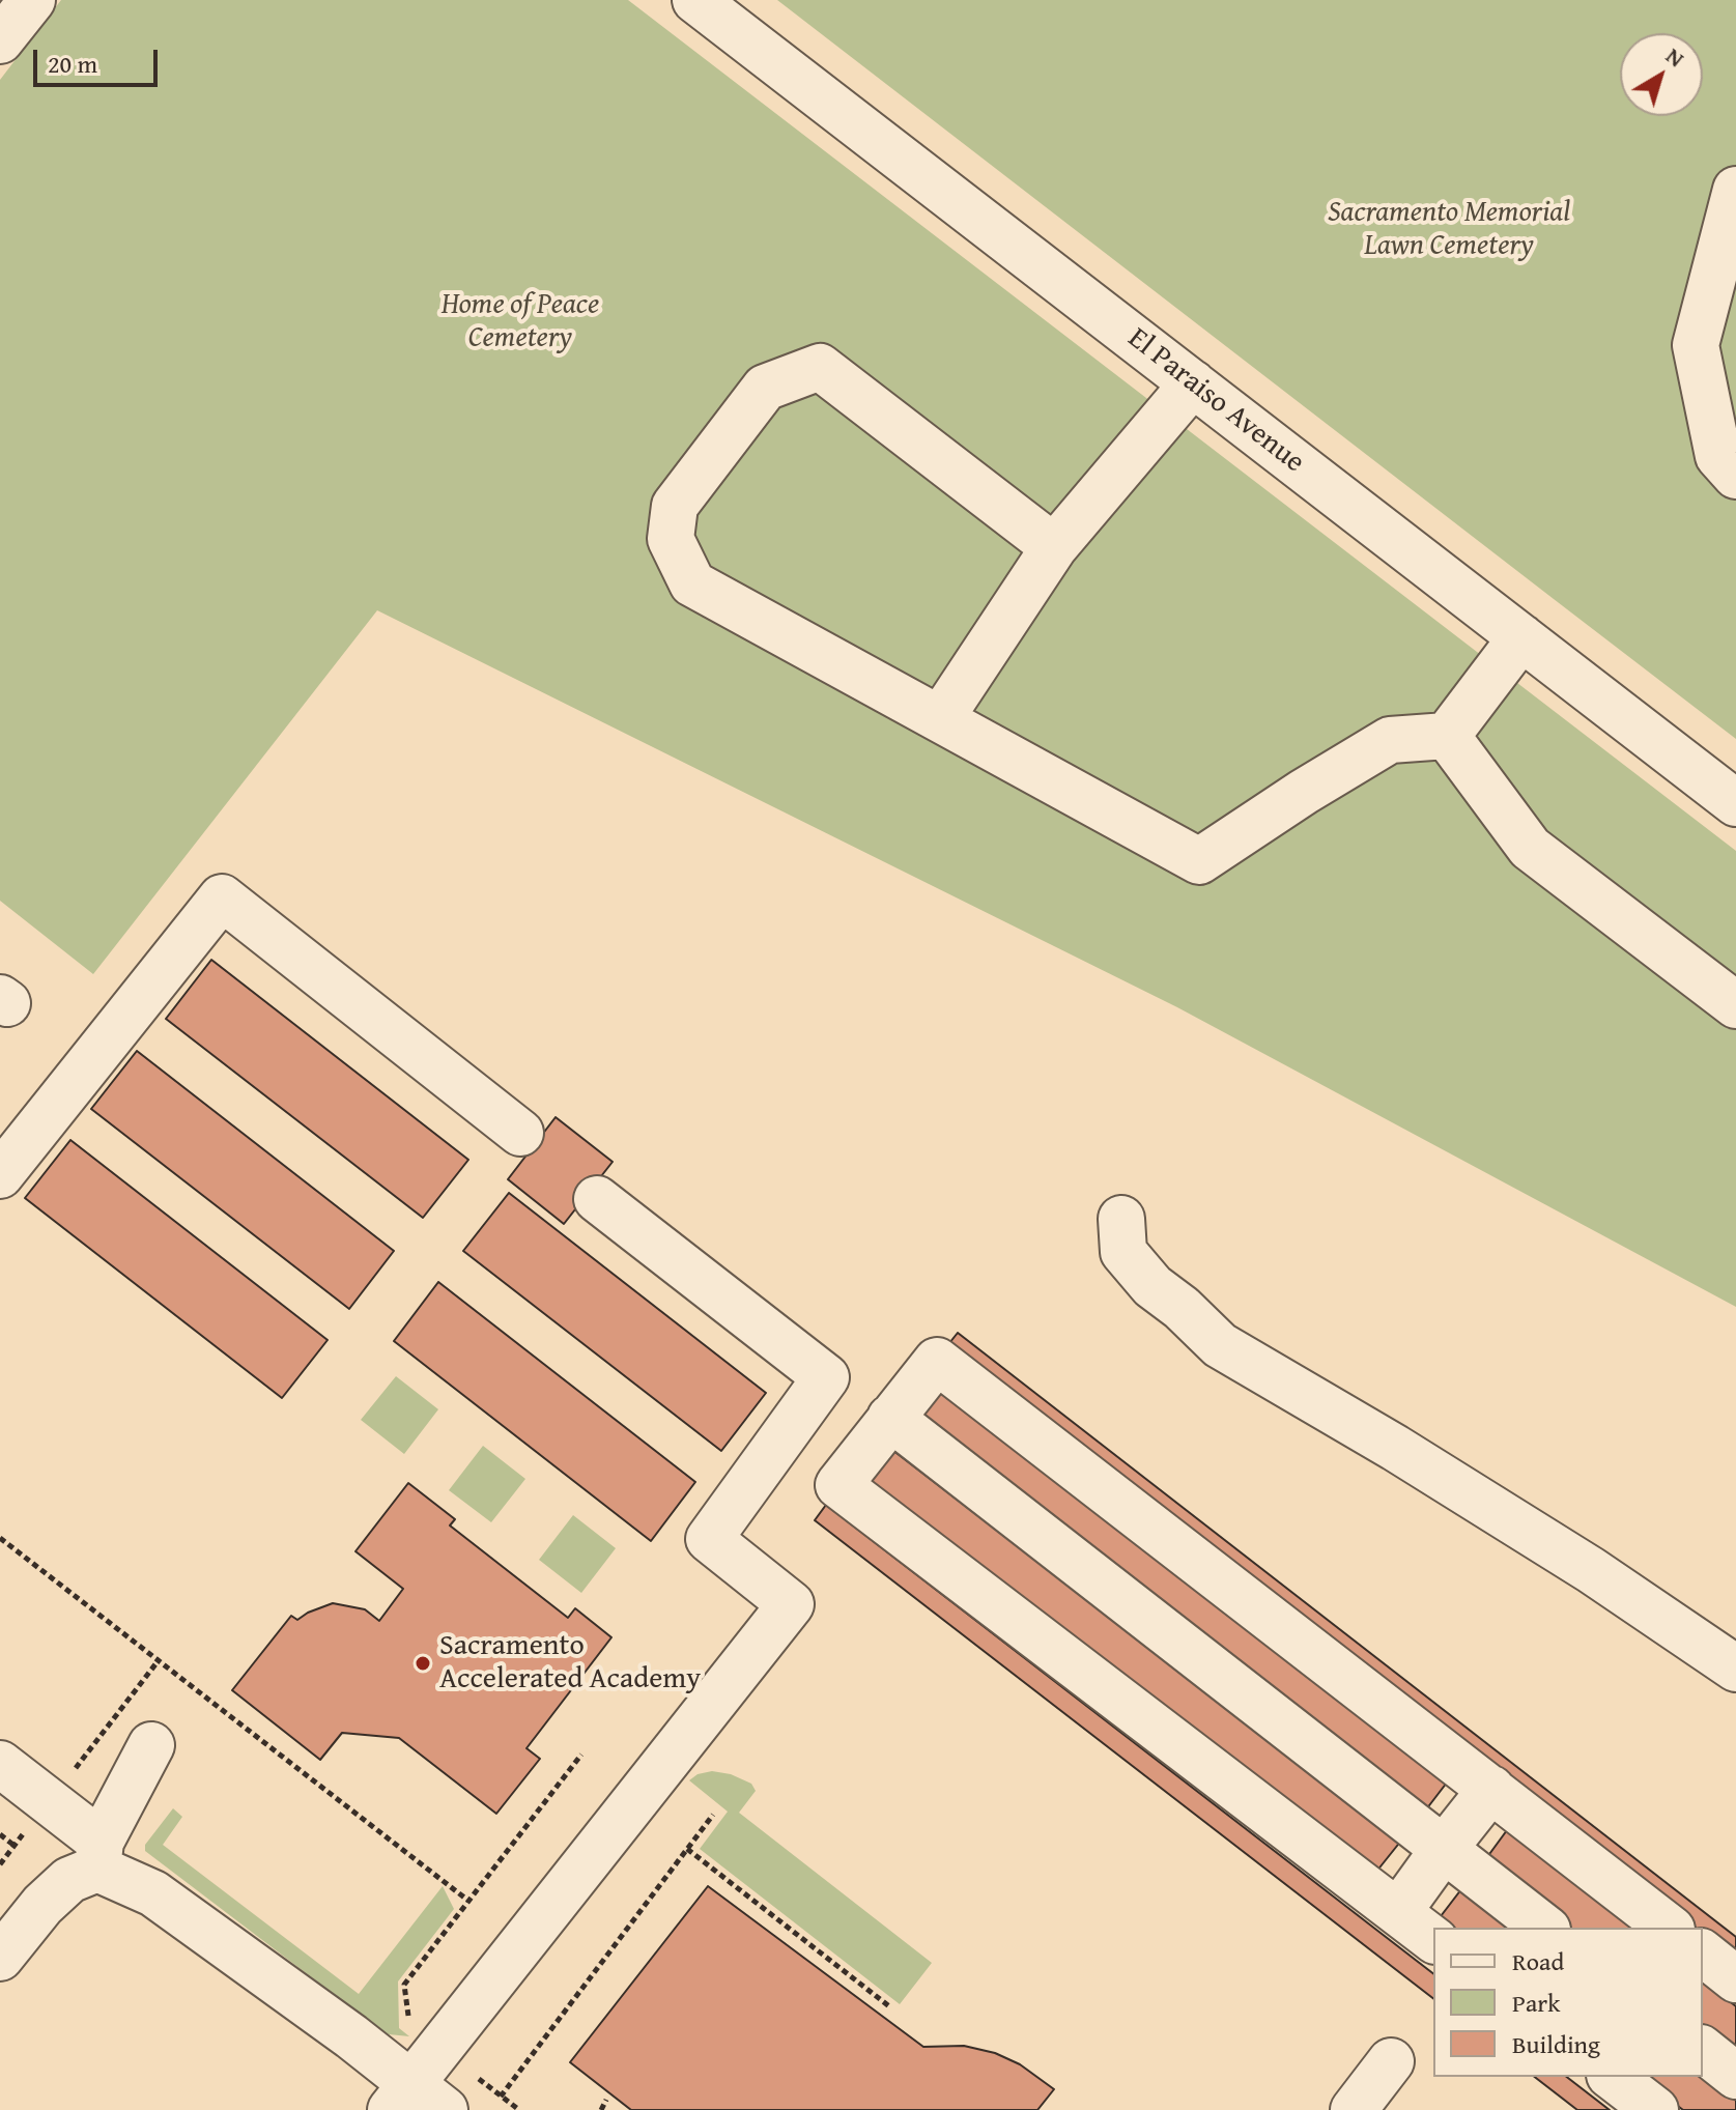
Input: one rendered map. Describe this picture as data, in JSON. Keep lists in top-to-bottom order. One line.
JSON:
{"streets":{"street":["El Paraiso Avenue"]},"parks":["Sacramento Memorial Lawn Cemetery","Home of Peace Cemetery"],"places":["Sacramento Accelerated Academy"],"legend":["Road","Park","Building"],"scale_bar":"20 m","north":"top right"}
